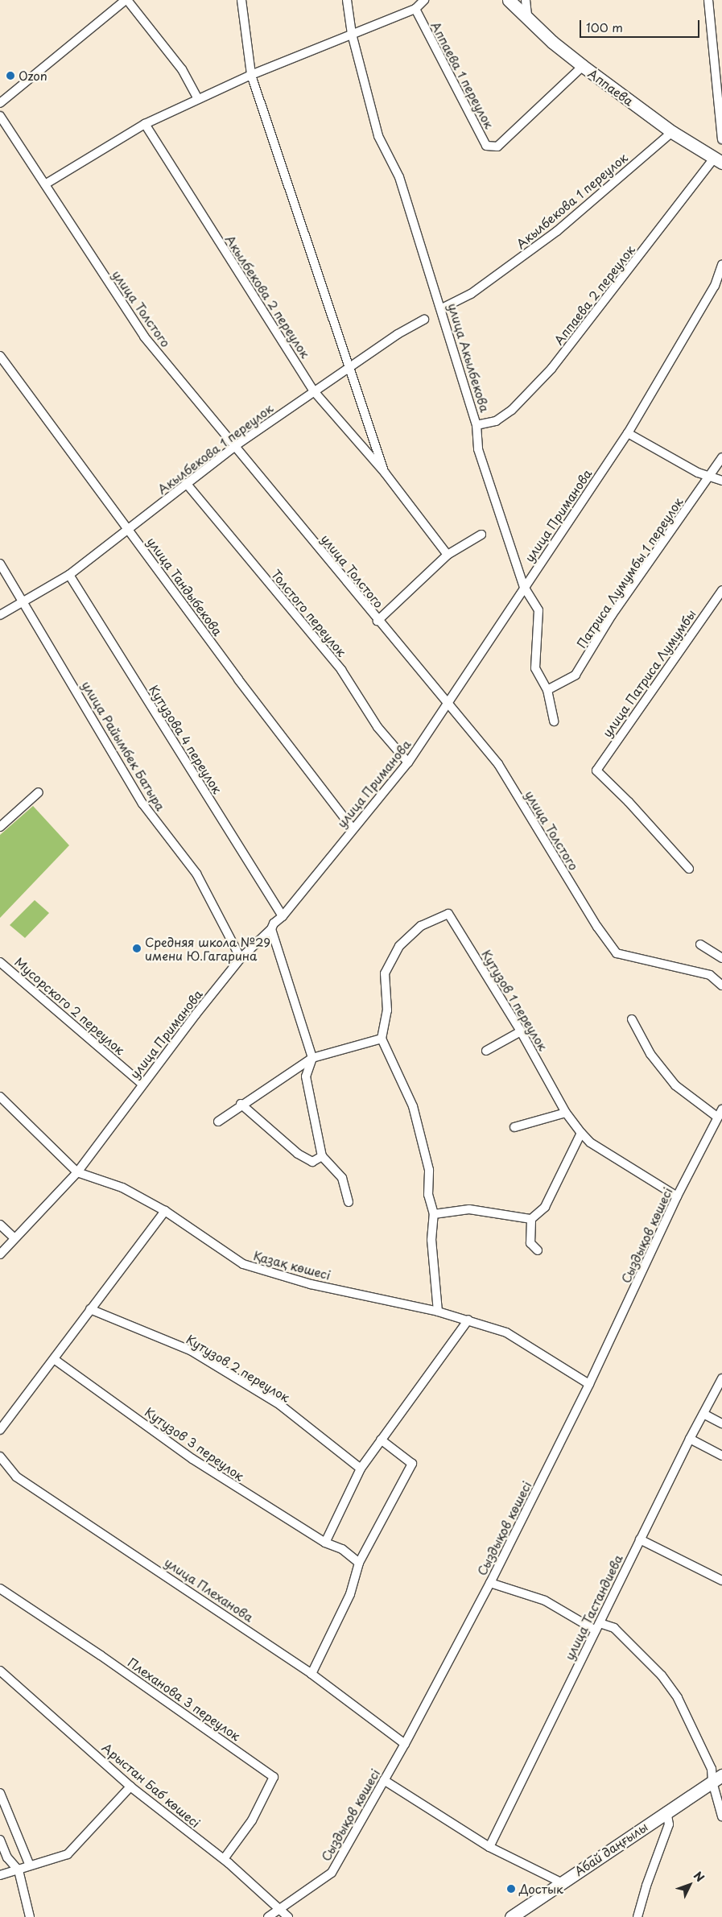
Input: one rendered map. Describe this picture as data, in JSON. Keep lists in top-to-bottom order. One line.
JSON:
{"streets":{"street":["Аппаева 1 переулок","Аппаева","Акылбекова 1 переулок","Аппаева 2 переулок","Акылбекова 2 переулок","улица Толстого","улица Акылбекова","улица Приманова","Патриса Лумумбы 1 переулок","улица Тандыбекова","Толстого переулок","улица Патриса Лумумбы","Кутузова 4 переулок","улица Райымбек Батыра","Кутузов 1 переулок","Мусорского 2 переулок","Сыздықов көшесі","Қазақ көшесі","Кутузов 2 переулок","Кутузов 3 переулок","улица Плеханова","улица Тастандиева","Плеханова 3 переулок","Арыстан Баб көшесі","Абай даңғылы"]},"crossings":[["Аппаева 1 переулок","Аппаева"],["Аппаева","Акылбекова 1 переулок"],["Аппаева","Аппаева 2 переулок"],["Акылбекова 1 переулок","Акылбекова 2 переулок"],["Акылбекова 1 переулок","улица Толстого"],["Акылбекова 1 переулок","улица Акылбекова"],["Акылбекова 1 переулок","улица Тандыбекова"],["Акылбекова 1 переулок","Толстого переулок"],["Акылбекова 1 переулок","Кутузова 4 переулок"],["Акылбекова 1 переулок","улица Райымбек Батыра"],["Аппаева 2 переулок","улица Акылбекова"],["улица Толстого","улица Приманова"],["улица Акылбекова","улица Приманова"],["улица Акылбекова","Патриса Лумумбы 1 переулок"],["улица Приманова","улица Тандыбекова"],["улица Приманова","Толстого переулок"],["улица Приманова","Кутузова 4 переулок"],["улица Приманова","улица Райымбек Батыра"],["улица Приманова","Мусорского 2 переулок"],["улица Приманова","Қазақ көшесі"],["Кутузов 1 переулок","Сыздықов көшесі"],["Сыздықов көшесі","Қазақ көшесі"],["Сыздықов көшесі","улица Плеханова"],["Сыздықов көшесі","Арыстан Баб көшесі"],["Плеханова 3 переулок","Арыстан Баб көшесі"]],"places":["Ozon","Средняя школа №29 имени Ю.Гагарина","Достык"],"scale_bar":"100 m","north":"top right"}
